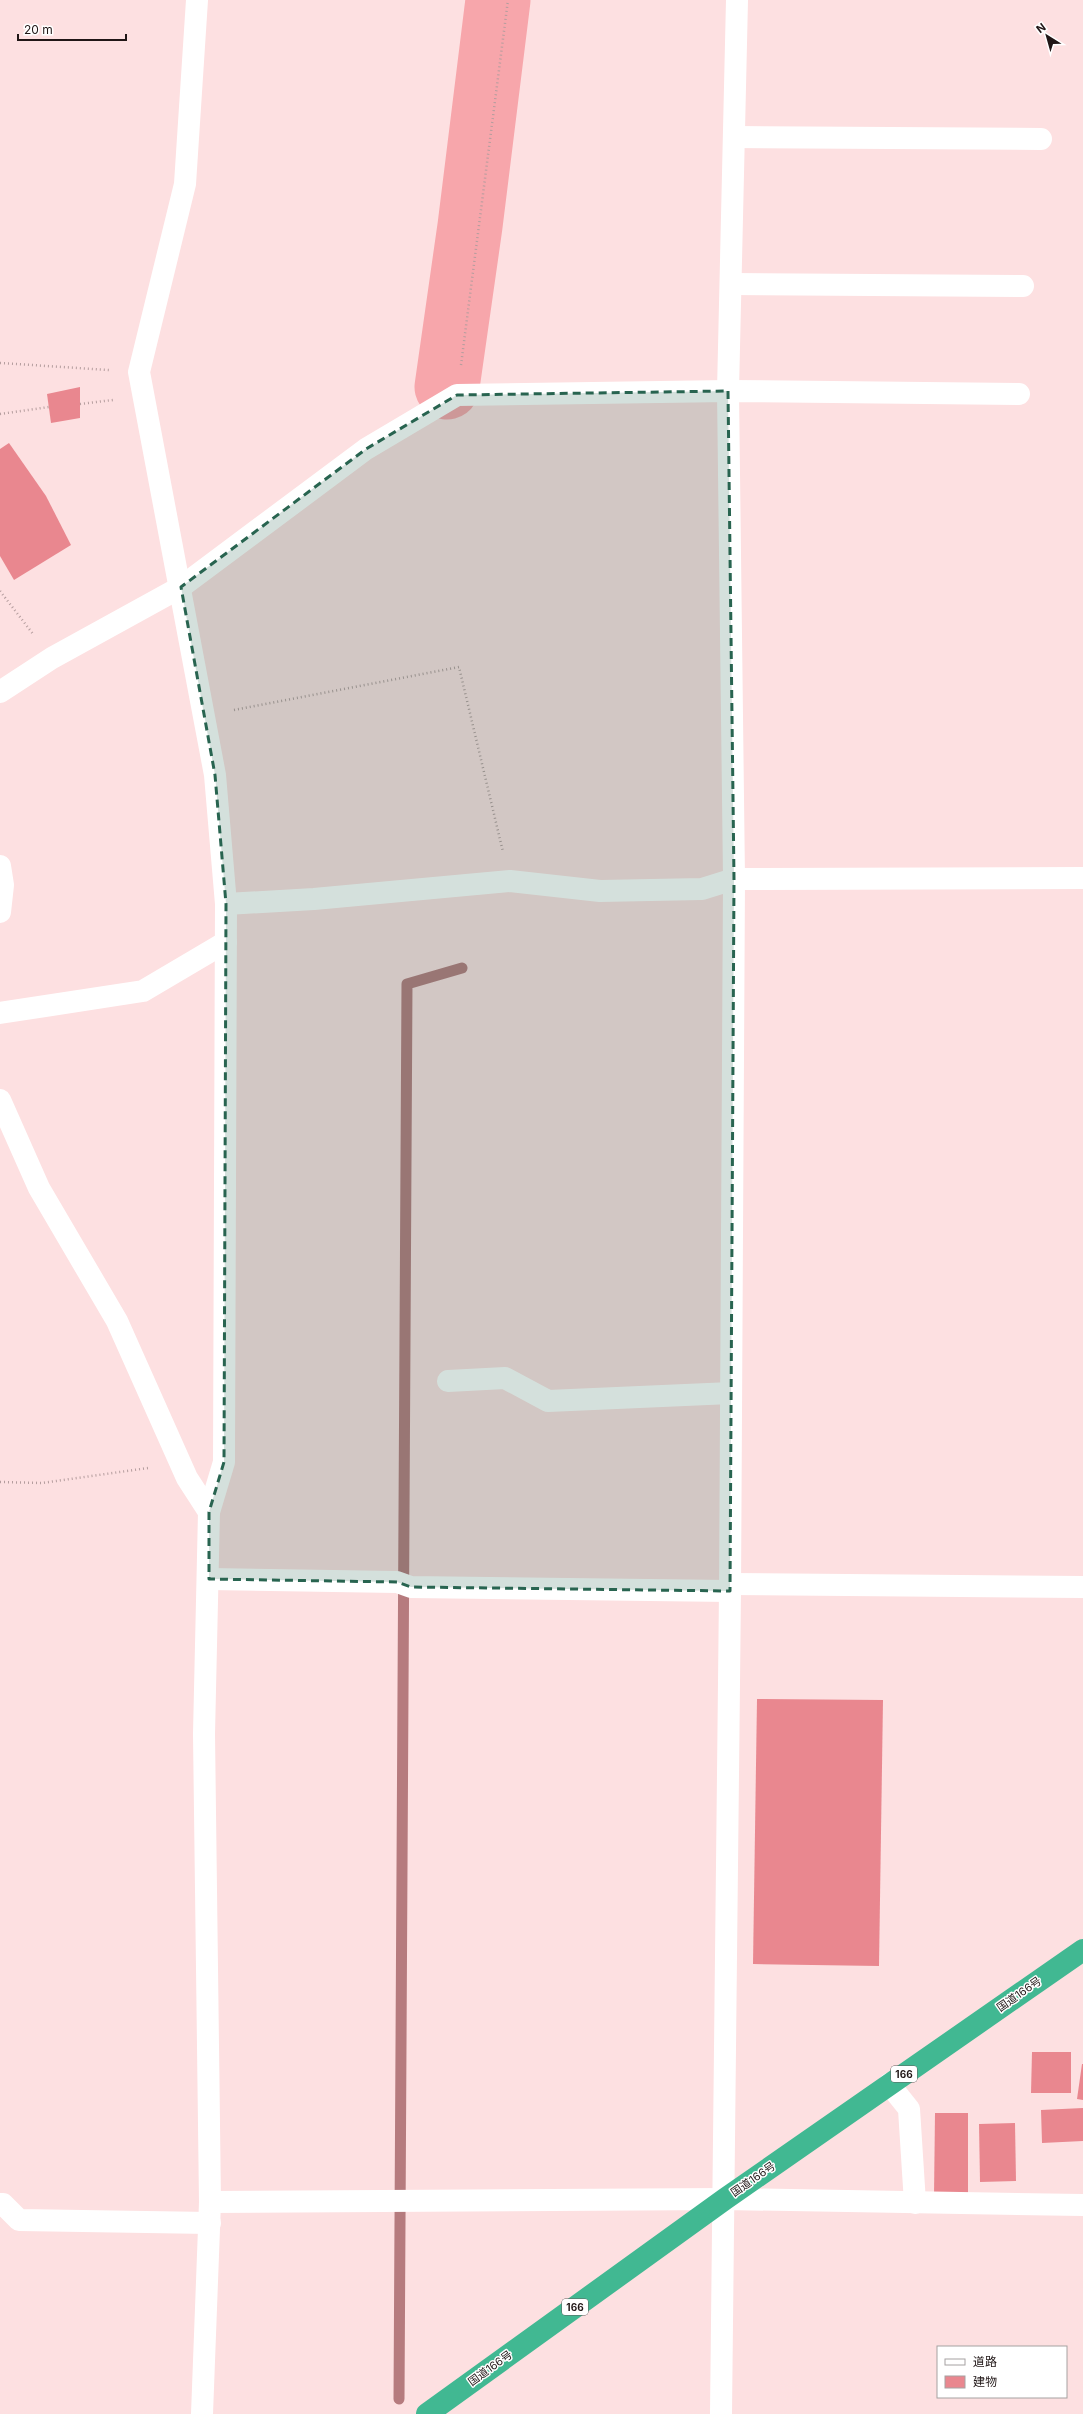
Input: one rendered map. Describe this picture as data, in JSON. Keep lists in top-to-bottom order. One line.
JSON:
{"streets":{"highway":["国道166号","166"]},"legend":["道路","建物"],"scale_bar":"20 m","north":"top left"}
